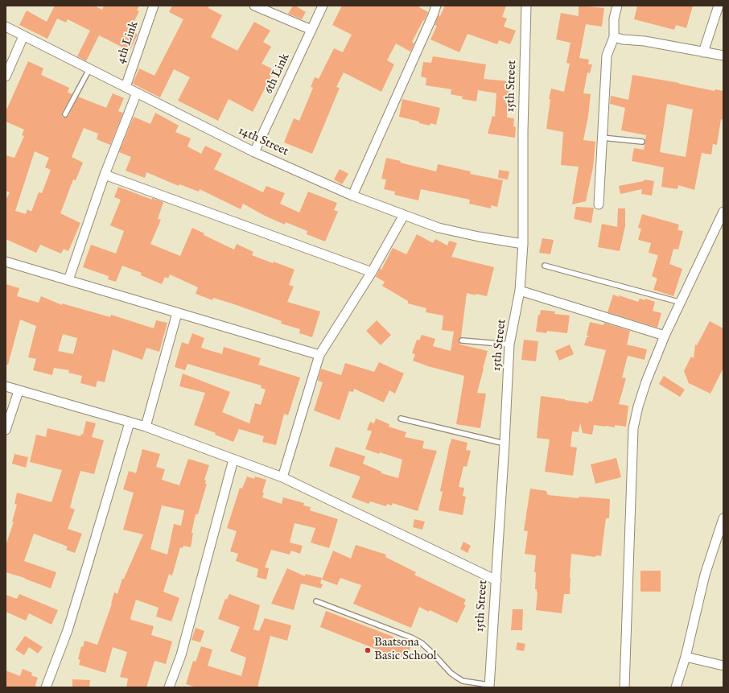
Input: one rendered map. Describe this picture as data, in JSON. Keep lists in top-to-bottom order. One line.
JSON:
{"streets":{"street":["4th Link","6th Link","15th Street","14th Street"]},"crossings":[["4th Link","14th Street"],["6th Link","14th Street"],["15th Street","14th Street"]],"places":["Baatsona Basic School"]}
